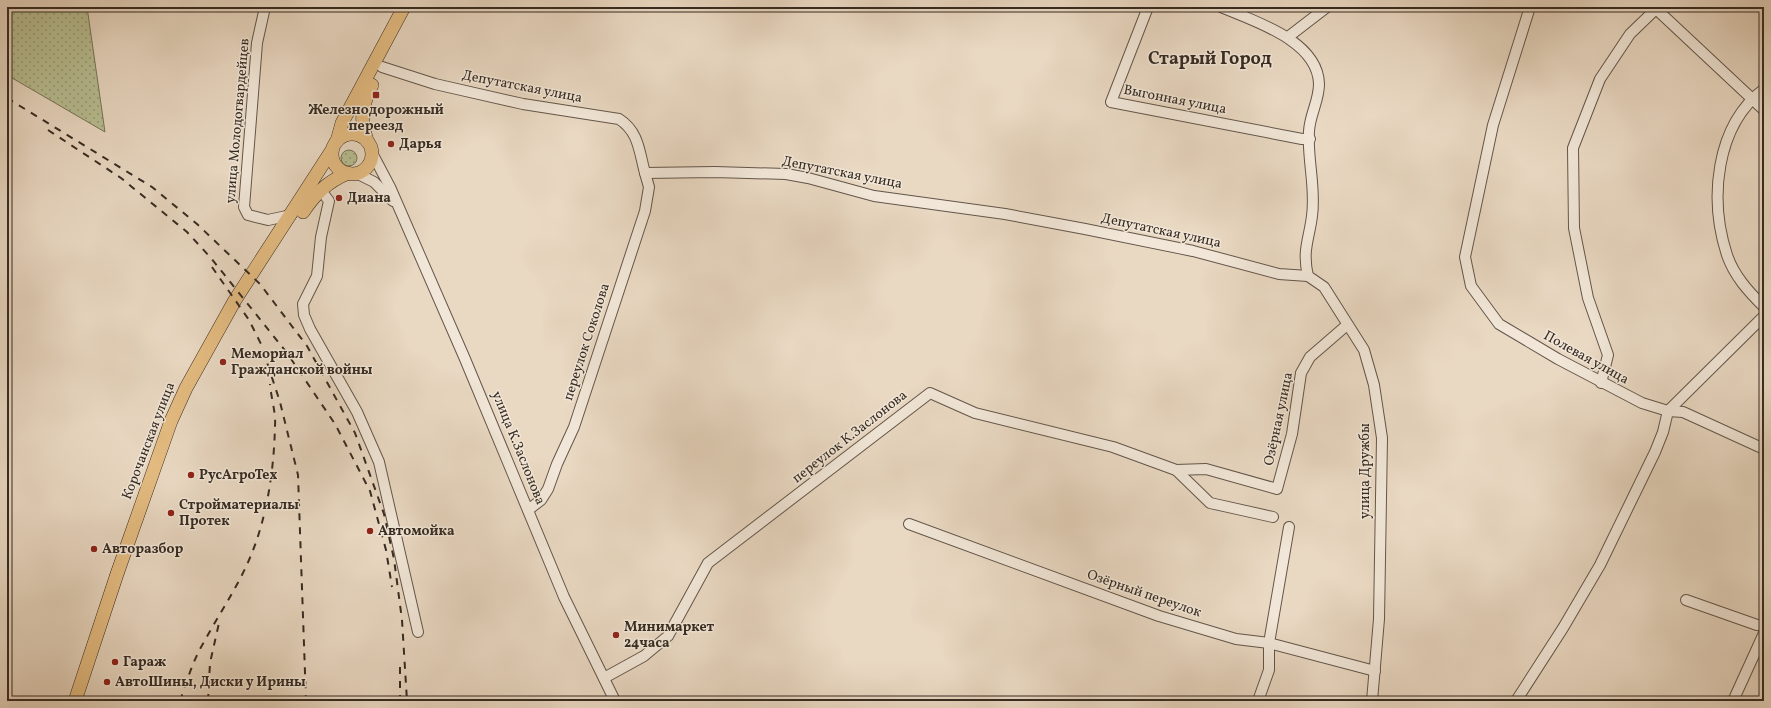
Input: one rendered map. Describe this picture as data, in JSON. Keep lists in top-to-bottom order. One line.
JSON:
{"streets":{"main road":["Корочанская улица"],"street":["Депутатская улица","Выгонная улица","улица Молодогвардейцев","переулок Соколова","Полевая улица","Озёрная улица","переулок К.Заслонова","улица К.Заслонова","улица Дружбы","Озёрный переулок"]},"crossings":[["Депутатская улица","переулок Соколова"],["Депутатская улица","улица Дружбы"],["улица Молодогвардейцев","Корочанская улица"],["переулок Соколова","улица К.Заслонова"],["Озёрная улица","переулок К.Заслонова"],["Озёрная улица","улица Дружбы"],["переулок К.Заслонова","улица К.Заслонова"],["Корочанская улица","улица К.Заслонова"],["улица Дружбы","Озёрный переулок"]],"districts":["Старый Город"],"places":{"transit":["Железнодорожный переезд"],"other":["Дарья","Диана","Мемориал Гражданской войны","РусАгроТех","Стройматериалы Протек","Автомойка","Авторазбор","Минимаркет 24часа","Гараж","АвтоШины, Диски у Ирины"]}}
